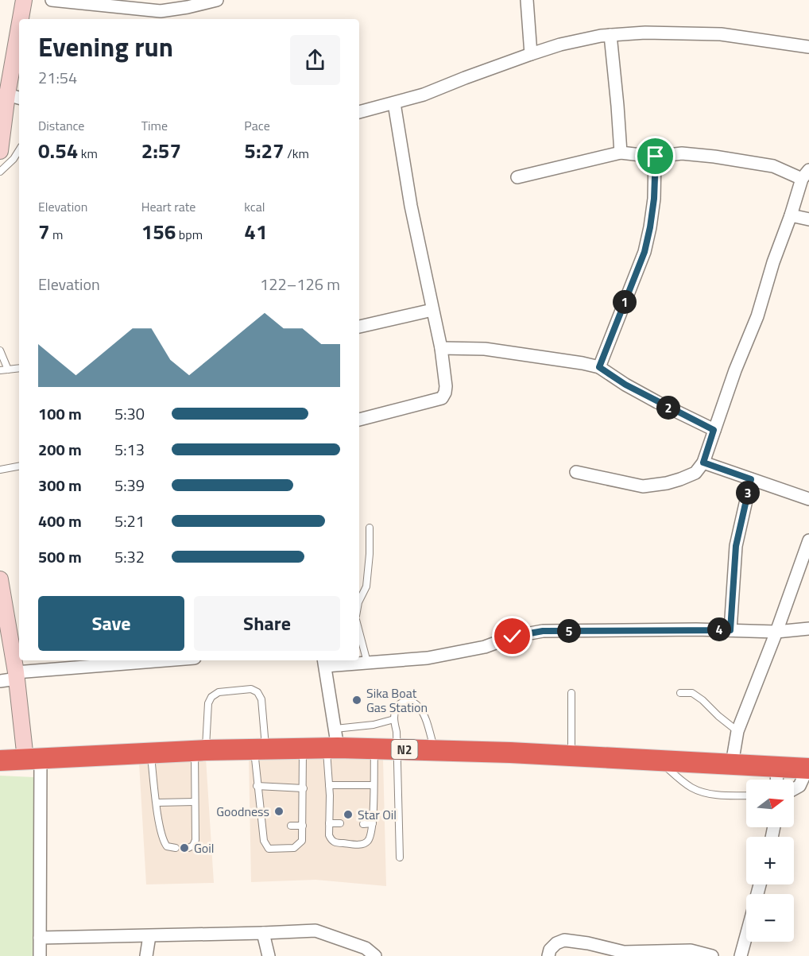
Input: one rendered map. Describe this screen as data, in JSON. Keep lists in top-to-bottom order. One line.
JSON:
{"streets":{"highway":["N2"]},"places":["Sika Boat Gas Station","Goodness","Star Oil","Goil"],"north":"right","page":{"heading":["Evening run","21:54"],"stats":[["Distance","0.54 km"],["Time","2:57"],["Pace","5:27 /km"],["Elevation","7 m"],["Heart rate","156 bpm"],["kcal","41"]],"chart":["Elevation","122–126 m"],"pins":["1","2","3","4","5"],"list":[{"name":"100 m","note":"5:30"},{"name":"200 m","note":"5:13"},{"name":"300 m","note":"5:39"},{"name":"400 m","note":"5:21"},{"name":"500 m","note":"5:32"}],"buttons":["Save","Share"],"map_buttons":["+","−"]}}
